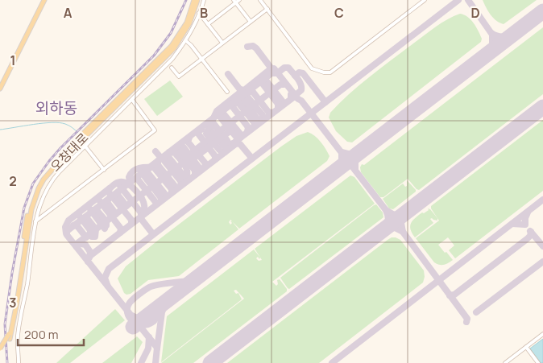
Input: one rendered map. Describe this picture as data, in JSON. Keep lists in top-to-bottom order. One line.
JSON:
{"streets":{"main road":["오창대로"]},"districts":["외하동"],"scale_bar":"200 m","grid":{"columns":["A","B","C","D"],"rows":["1","2","3"]}}
